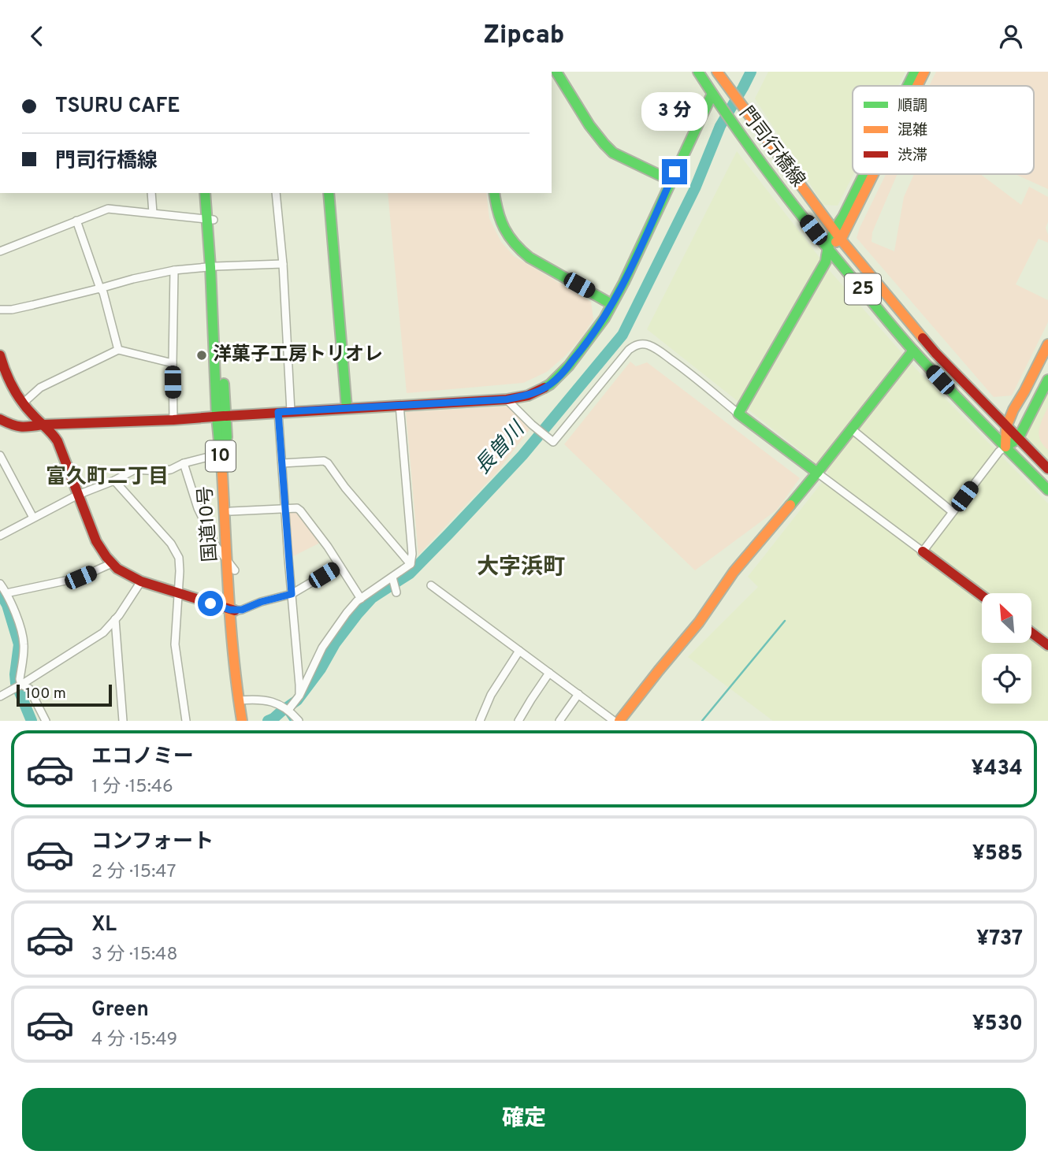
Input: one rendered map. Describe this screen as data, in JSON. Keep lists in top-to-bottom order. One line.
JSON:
{"streets":{"main road":["門司行橋線","25","10","国道10号"]},"districts":["富久町二丁目","大字浜町"],"water":["長曽川"],"places":["洋菓子工房トリオレ"],"legend":["順調","混雑","渋滞"],"scale_bar":"100 m","north":"top left","page":{"header":"Zipcab","banner":["TSURU CAFE","門司行橋線"],"bubble":"3 分","scale":"100 m","list":[{"name":"エコノミー","note":"1 分 · 15:46","value":"¥434"},{"name":"コンフォート","note":"2 分 · 15:47","value":"¥585"},{"name":"XL","note":"3 分 · 15:48","value":"¥737"},{"name":"Green","note":"4 分 · 15:49","value":"¥530"}],"buttons":"確定"}}
